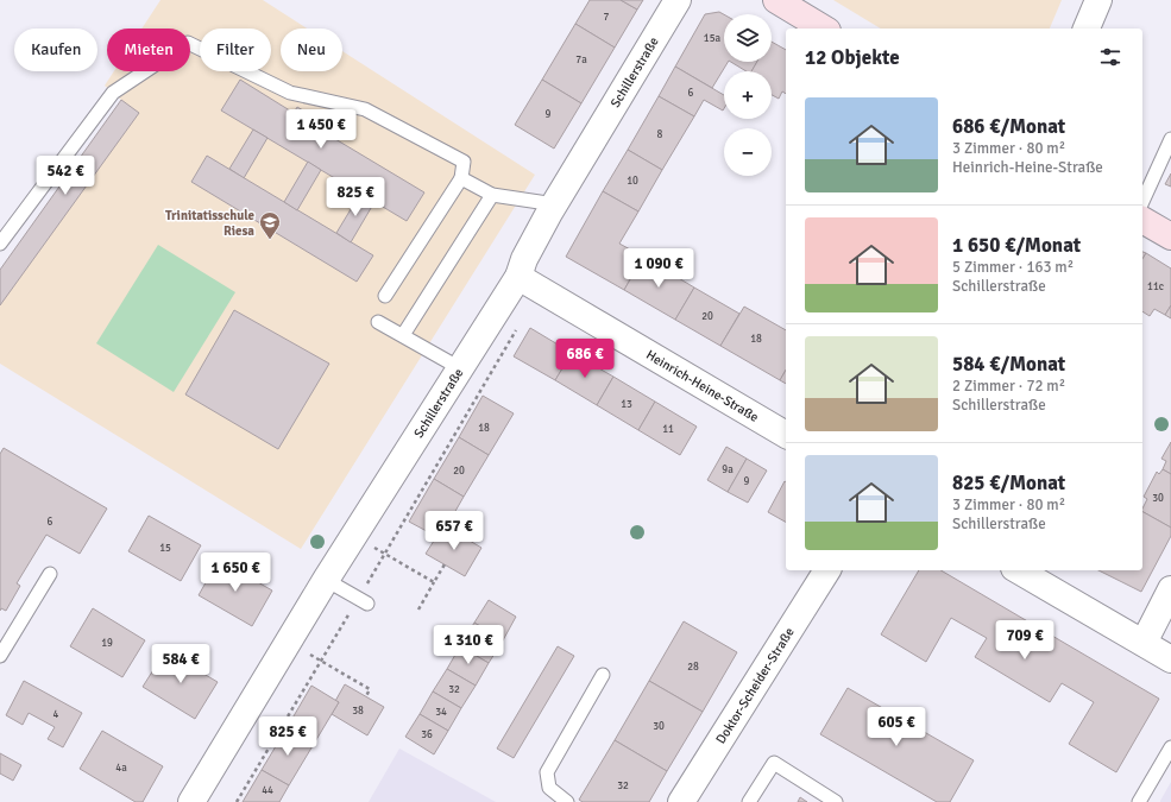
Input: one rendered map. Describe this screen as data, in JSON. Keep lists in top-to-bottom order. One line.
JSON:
{"streets":{"street":["Schillerstraße","Heinrich-Heine-Straße","Doktor-Scheider-Straße"]},"crossings":[["Schillerstraße","Heinrich-Heine-Straße"]],"places":{"school or university":["Trinitatisschule Riesa"]},"house_numbers":["7","15a","7a","6","9","8","10","11c","20","18","13","18","11","9a","20","9","30","6","15","19","28","32","38","34","4","30","36","4a","32","44"],"page":{"map_buttons":["+","−"],"chip":["Kaufen","Mieten","Filter","Neu"],"heading":"12 Objekte","list":[{"name":"686 €/Monat","note":"3 Zimmer · 80 m² · Heinrich-Heine-Straße"},{"name":"1 650 €/Monat","note":"5 Zimmer · 163 m² · Schillerstraße"},{"name":"584 €/Monat","note":"2 Zimmer · 72 m² · Schillerstraße"},{"name":"825 €/Monat","note":"3 Zimmer · 80 m² · Schillerstraße"}],"price":["1 450 €","542 €","825 €","1 090 €","686 €","657 €","1 650 €","709 €","1 310 €","584 €","605 €","825 €"]}}
